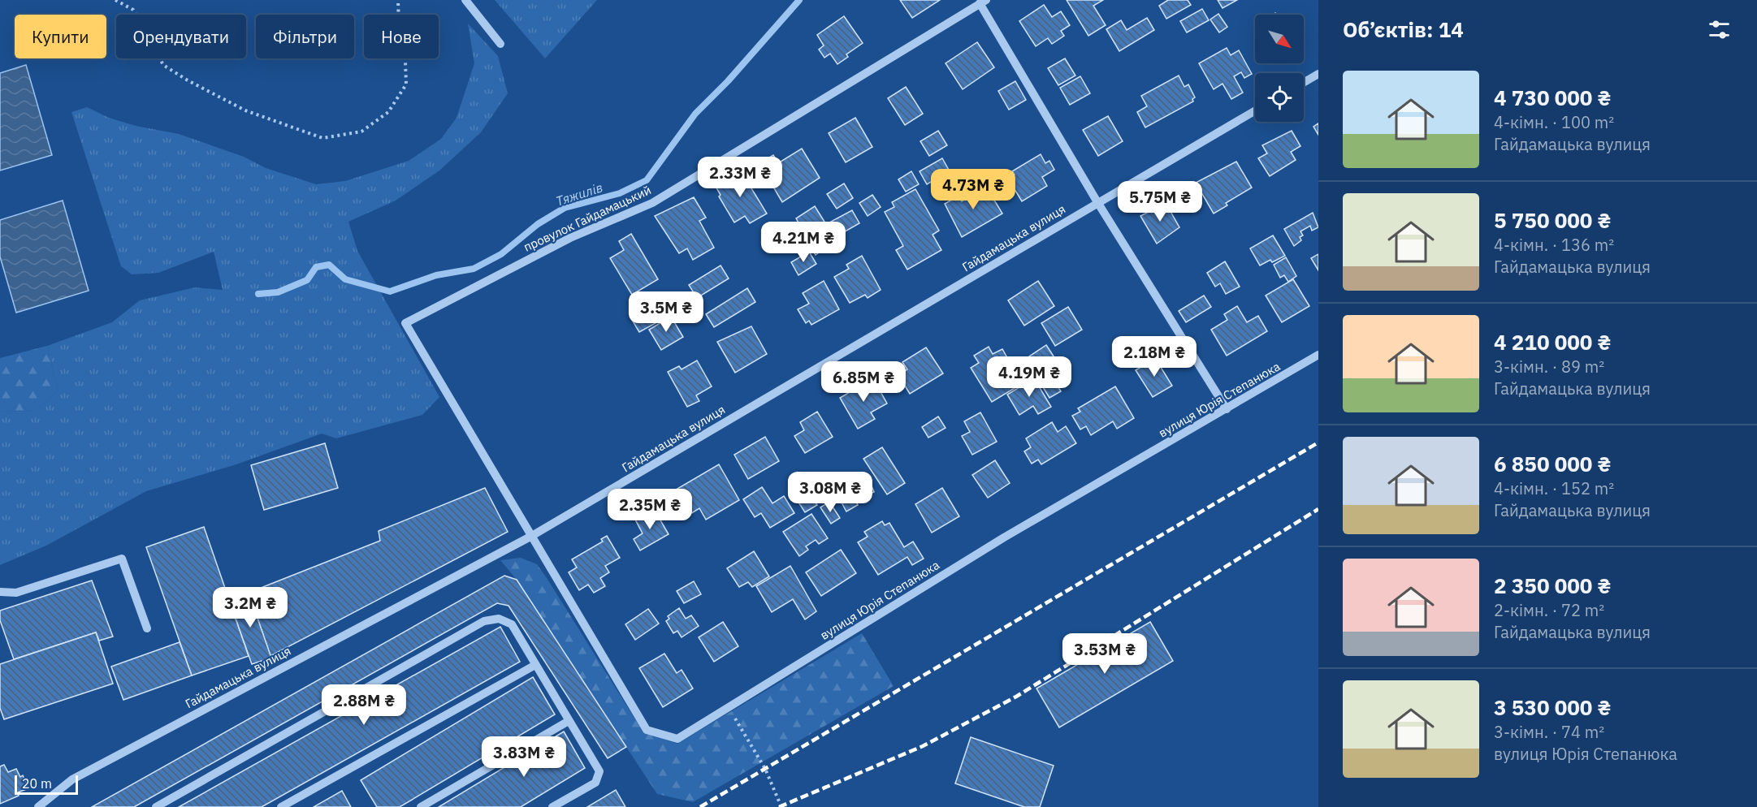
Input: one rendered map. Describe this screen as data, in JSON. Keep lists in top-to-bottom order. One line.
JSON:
{"streets":{"street":["провулок Гайдамацький","Гайдамацька вулиця","вулиця Юрія Степанюка"]},"crossings":[["провулок Гайдамацький","Гайдамацька вулиця"],["провулок Гайдамацький","вулиця Юрія Степанюка"],["Гайдамацька вулиця","вулиця Юрія Степанюка"]],"water":["Тяжилів"],"scale_bar":"20 m","north":"bottom right","page":{"heading":"Об’єктів: 14","chip":["Купити","Орендувати","Фільтри","Нове"],"list":[{"name":"4 730 000 ₴","note":"4-кімн. · 100 m² · Гайдамацька вулиця"},{"name":"5 750 000 ₴","note":"4-кімн. · 136 m² · Гайдамацька вулиця"},{"name":"4 210 000 ₴","note":"3-кімн. · 89 m² · Гайдамацька вулиця"},{"name":"6 850 000 ₴","note":"4-кімн. · 152 m² · Гайдамацька вулиця"},{"name":"2 350 000 ₴","note":"2-кімн. · 72 m² · Гайдамацька вулиця"},{"name":"3 530 000 ₴","note":"3-кімн. · 74 m² · вулиця Юрія Степанюка"}],"price":["2.33M ₴","4.73M ₴","5.75M ₴","4.21M ₴","3.5M ₴","2.18M ₴","4.19M ₴","6.85M ₴","3.08M ₴","2.35M ₴","3.2M ₴","3.53M ₴","2.88M ₴","3.83M ₴"],"scale":"20 m"}}
